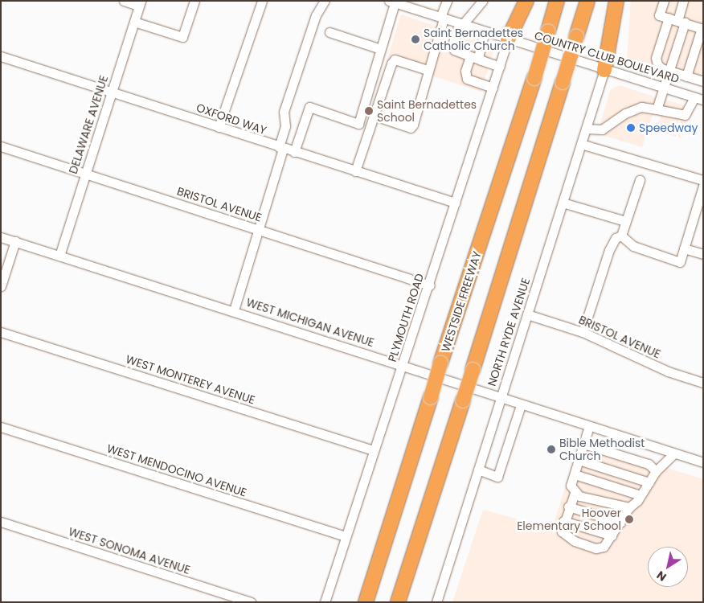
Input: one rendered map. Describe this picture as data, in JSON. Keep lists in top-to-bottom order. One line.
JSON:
{"streets":{"highway":["WESTSIDE FREEWAY"],"street":["COUNTRY CLUB BOULEVARD","OXFORD WAY","DELAWARE AVENUE","BRISTOL AVENUE","PLYMOUTH ROAD","WEST MICHIGAN AVENUE","NORTH RYDE AVENUE","WEST MONTEREY AVENUE","WEST MENDOCINO AVENUE","WEST SONOMA AVENUE"]},"crossings":[["COUNTRY CLUB BOULEVARD","PLYMOUTH ROAD"],["COUNTRY CLUB BOULEVARD","NORTH RYDE AVENUE"],["OXFORD WAY","DELAWARE AVENUE"],["OXFORD WAY","PLYMOUTH ROAD"],["DELAWARE AVENUE","BRISTOL AVENUE"],["DELAWARE AVENUE","WEST MICHIGAN AVENUE"],["BRISTOL AVENUE","PLYMOUTH ROAD"],["BRISTOL AVENUE","NORTH RYDE AVENUE"],["PLYMOUTH ROAD","WEST MICHIGAN AVENUE"],["PLYMOUTH ROAD","WEST MONTEREY AVENUE"],["PLYMOUTH ROAD","WEST MENDOCINO AVENUE"],["WEST MICHIGAN AVENUE","NORTH RYDE AVENUE"]],"places":["Saint Bernadettes Catholic Church","Saint Bernadettes School","Speedway","Bible Methodist Church","Hoover Elementary School"],"north":"bottom left"}
